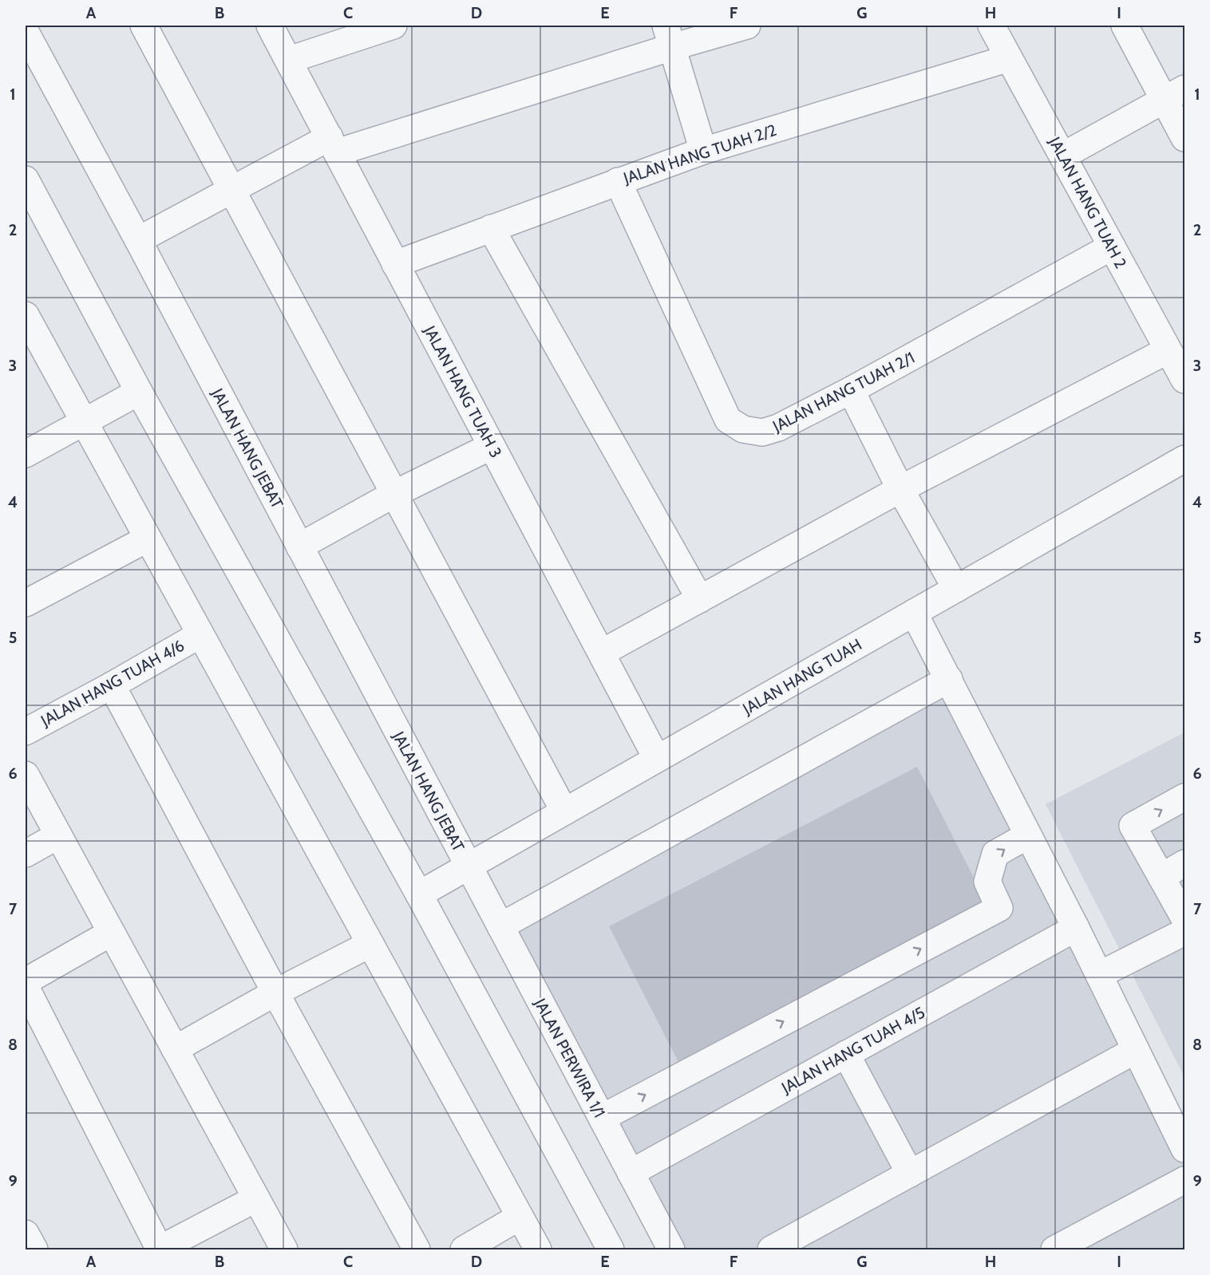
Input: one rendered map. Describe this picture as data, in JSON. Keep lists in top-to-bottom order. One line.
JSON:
{"streets":{"street":["JALAN HANG TUAH 2/2","JALAN HANG TUAH 2","JALAN HANG TUAH 3","JALAN HANG TUAH 2/1","JALAN HANG JEBAT","JALAN HANG TUAH","JALAN HANG TUAH 4/6","JALAN HANG TUAH 4/5","JALAN PERWIRA 1/1"]},"crossings":[["JALAN HANG TUAH 2/2","JALAN HANG TUAH 2"],["JALAN HANG TUAH 2/2","JALAN HANG TUAH 3"],["JALAN HANG TUAH 2/2","JALAN HANG TUAH 2/1"],["JALAN HANG TUAH 2","JALAN HANG TUAH 2/1"],["JALAN HANG TUAH 3","JALAN HANG TUAH"],["JALAN HANG JEBAT","JALAN HANG TUAH"],["JALAN HANG JEBAT","JALAN PERWIRA 1/1"],["JALAN HANG TUAH","JALAN PERWIRA 1/1"],["JALAN HANG TUAH 4/5","JALAN PERWIRA 1/1"]],"grid":{"columns":["A","B","C","D","E","F","G","H","I"],"rows":["1","2","3","4","5","6","7","8","9"]}}
